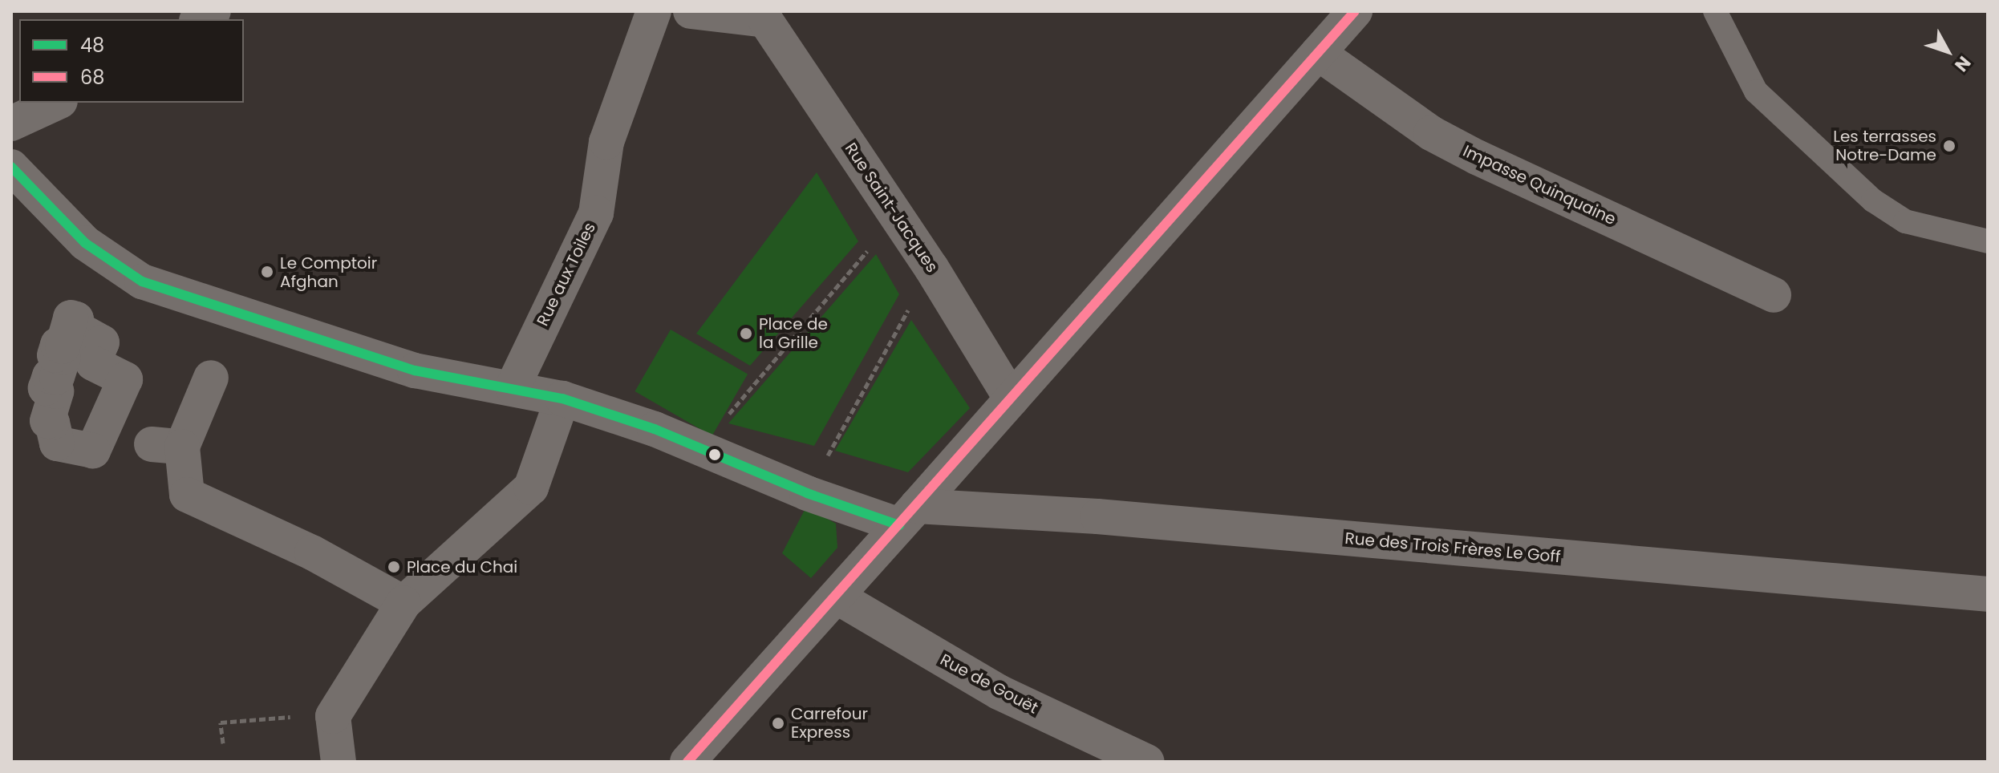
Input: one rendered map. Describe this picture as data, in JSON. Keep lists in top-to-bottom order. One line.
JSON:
{"streets":{"street":["Impasse Quinquaine","Rue Saint-Jacques","Rue aux Toiles","Rue des Trois Frères Le Goff","Rue de Gouët"]},"crossings":[["Rue aux Toiles","Rue des Trois Frères Le Goff"]],"places":["Les terrasses Notre-Dame","Le Comptoir Afghan","Place de la Grille","Place du Chai","Carrefour Express"],"lines":["transit line 68","transit line 48"],"legend":["48","68"],"north":"bottom right"}
